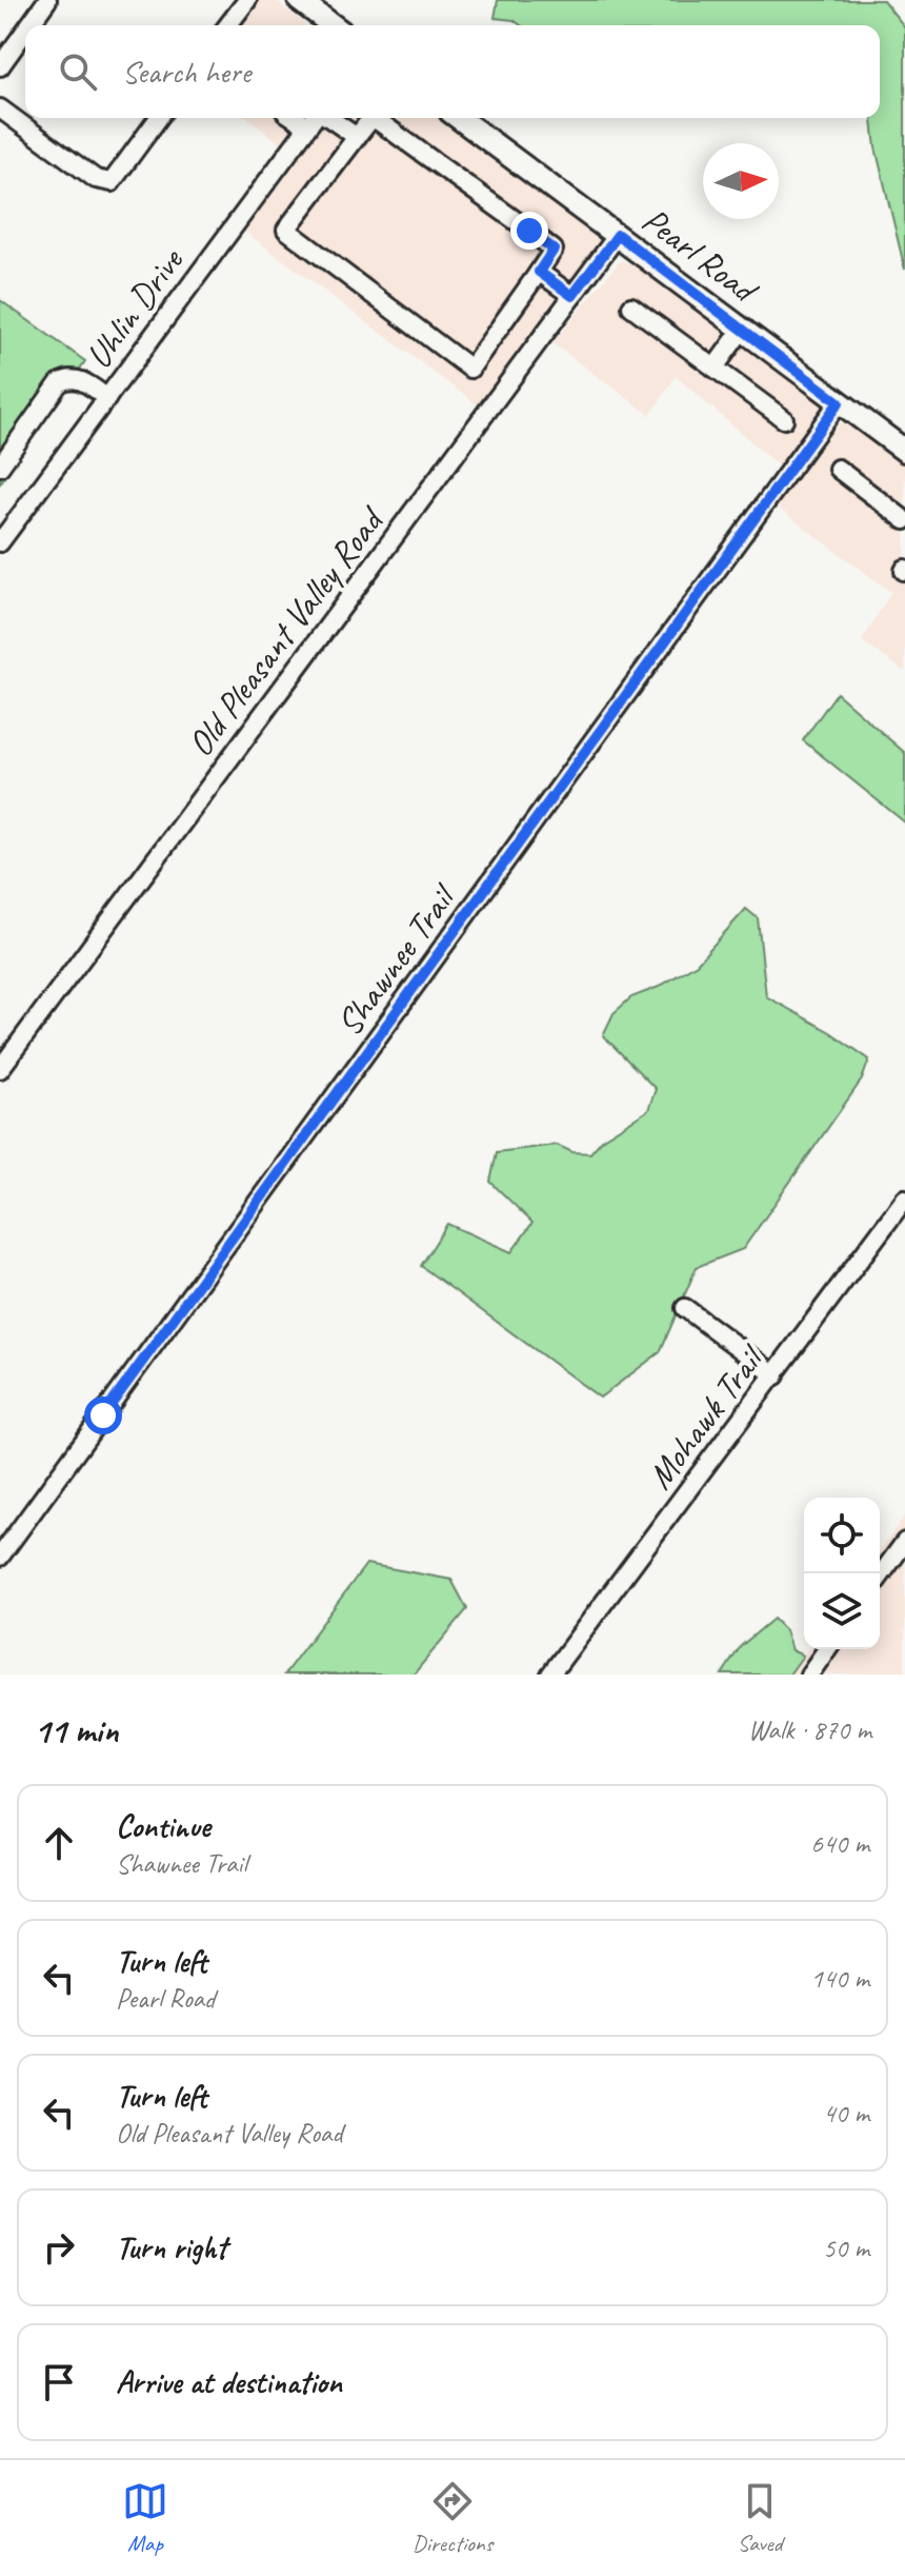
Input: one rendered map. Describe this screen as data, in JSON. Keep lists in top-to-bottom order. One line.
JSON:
{"streets":{"main road":["Pearl Road"],"street":["Uhlin Drive","Old Pleasant Valley Road","Shawnee Trail","Mohawk Trail"]},"crossings":[["Pearl Road","Old Pleasant Valley Road"],["Pearl Road","Shawnee Trail"]],"north":"right","page":{"search":"Search here","heading":["11 min","Walk · 870 m"],"list":[["Continue","Shawnee Trail","640 m"],["Turn left","Pearl Road","140 m"],["Turn left","Old Pleasant Valley Road","40 m"],["Turn right","50 m"],"Arrive at destination"],"nav":["Map","Directions","Saved"]}}
